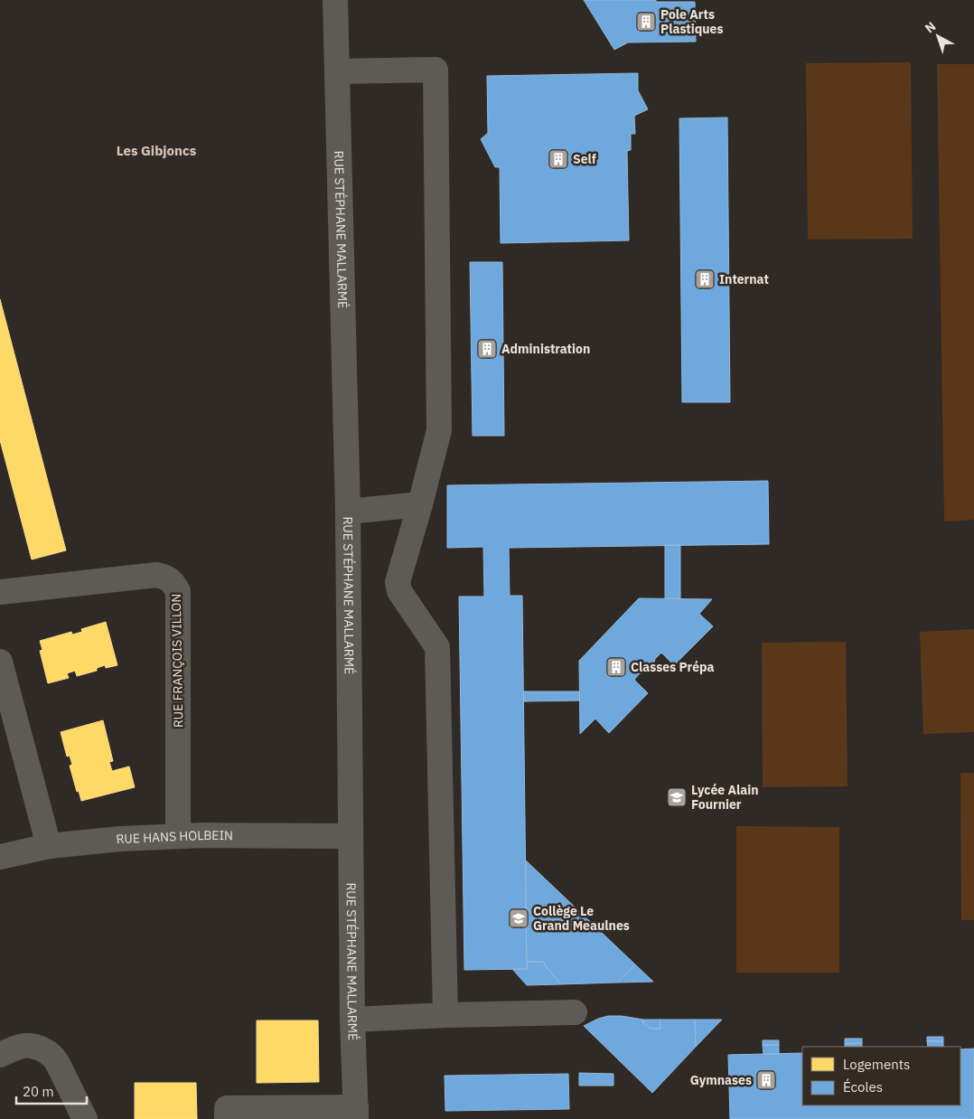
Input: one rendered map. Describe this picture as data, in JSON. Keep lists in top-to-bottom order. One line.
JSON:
{"streets":{"street":["RUE STÉPHANE MALLARMÉ","RUE FRANÇOIS VILLON","RUE HANS HOLBEIN"]},"crossings":[["RUE STÉPHANE MALLARMÉ","RUE HANS HOLBEIN"],["RUE FRANÇOIS VILLON","RUE HANS HOLBEIN"]],"districts":["Les Gibjoncs"],"places":{"building":["Pole Arts Plastiques","Self","Internat","Administration","Classes Prépa","Gymnases"],"school or university":["Lycée Alain Fournier","Collège Le Grand Meaulnes"]},"legend":["Logements","Écoles"],"scale_bar":"20 m","north":"top left"}
